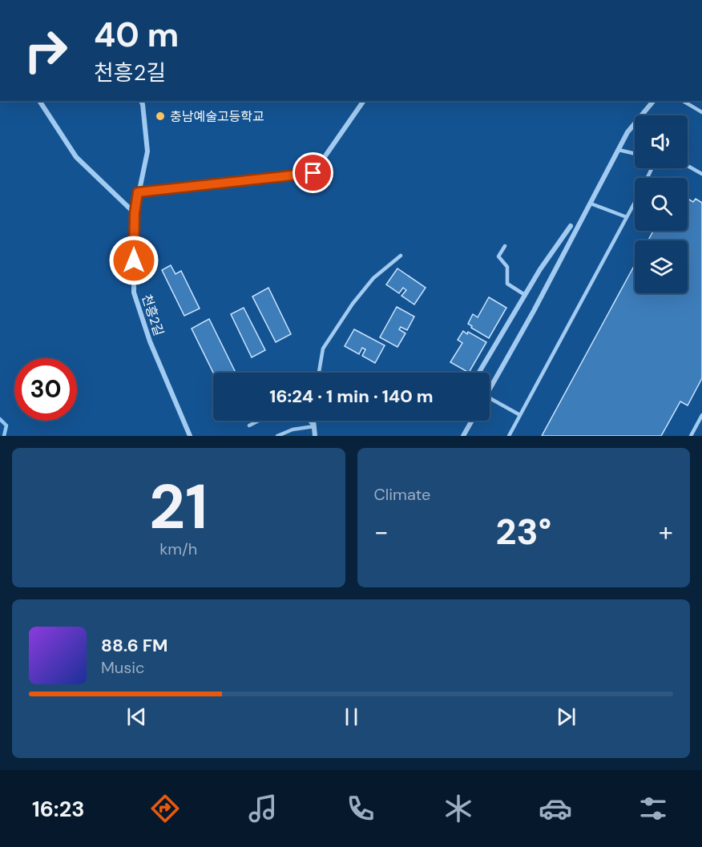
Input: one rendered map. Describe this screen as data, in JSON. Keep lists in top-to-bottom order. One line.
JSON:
{"streets":{"street":["천흥2길"]},"places":["충남예술고등학교"],"page":{"turn":["40 m","천흥2길"],"limit":"30","trip":"16:24 · 1 min · 140 m","tile":[["21","km/h"],"Climate"],"heat":["−","23°","+"],"song":["88.6 FM","Music"],"tabs":"16:23"}}
